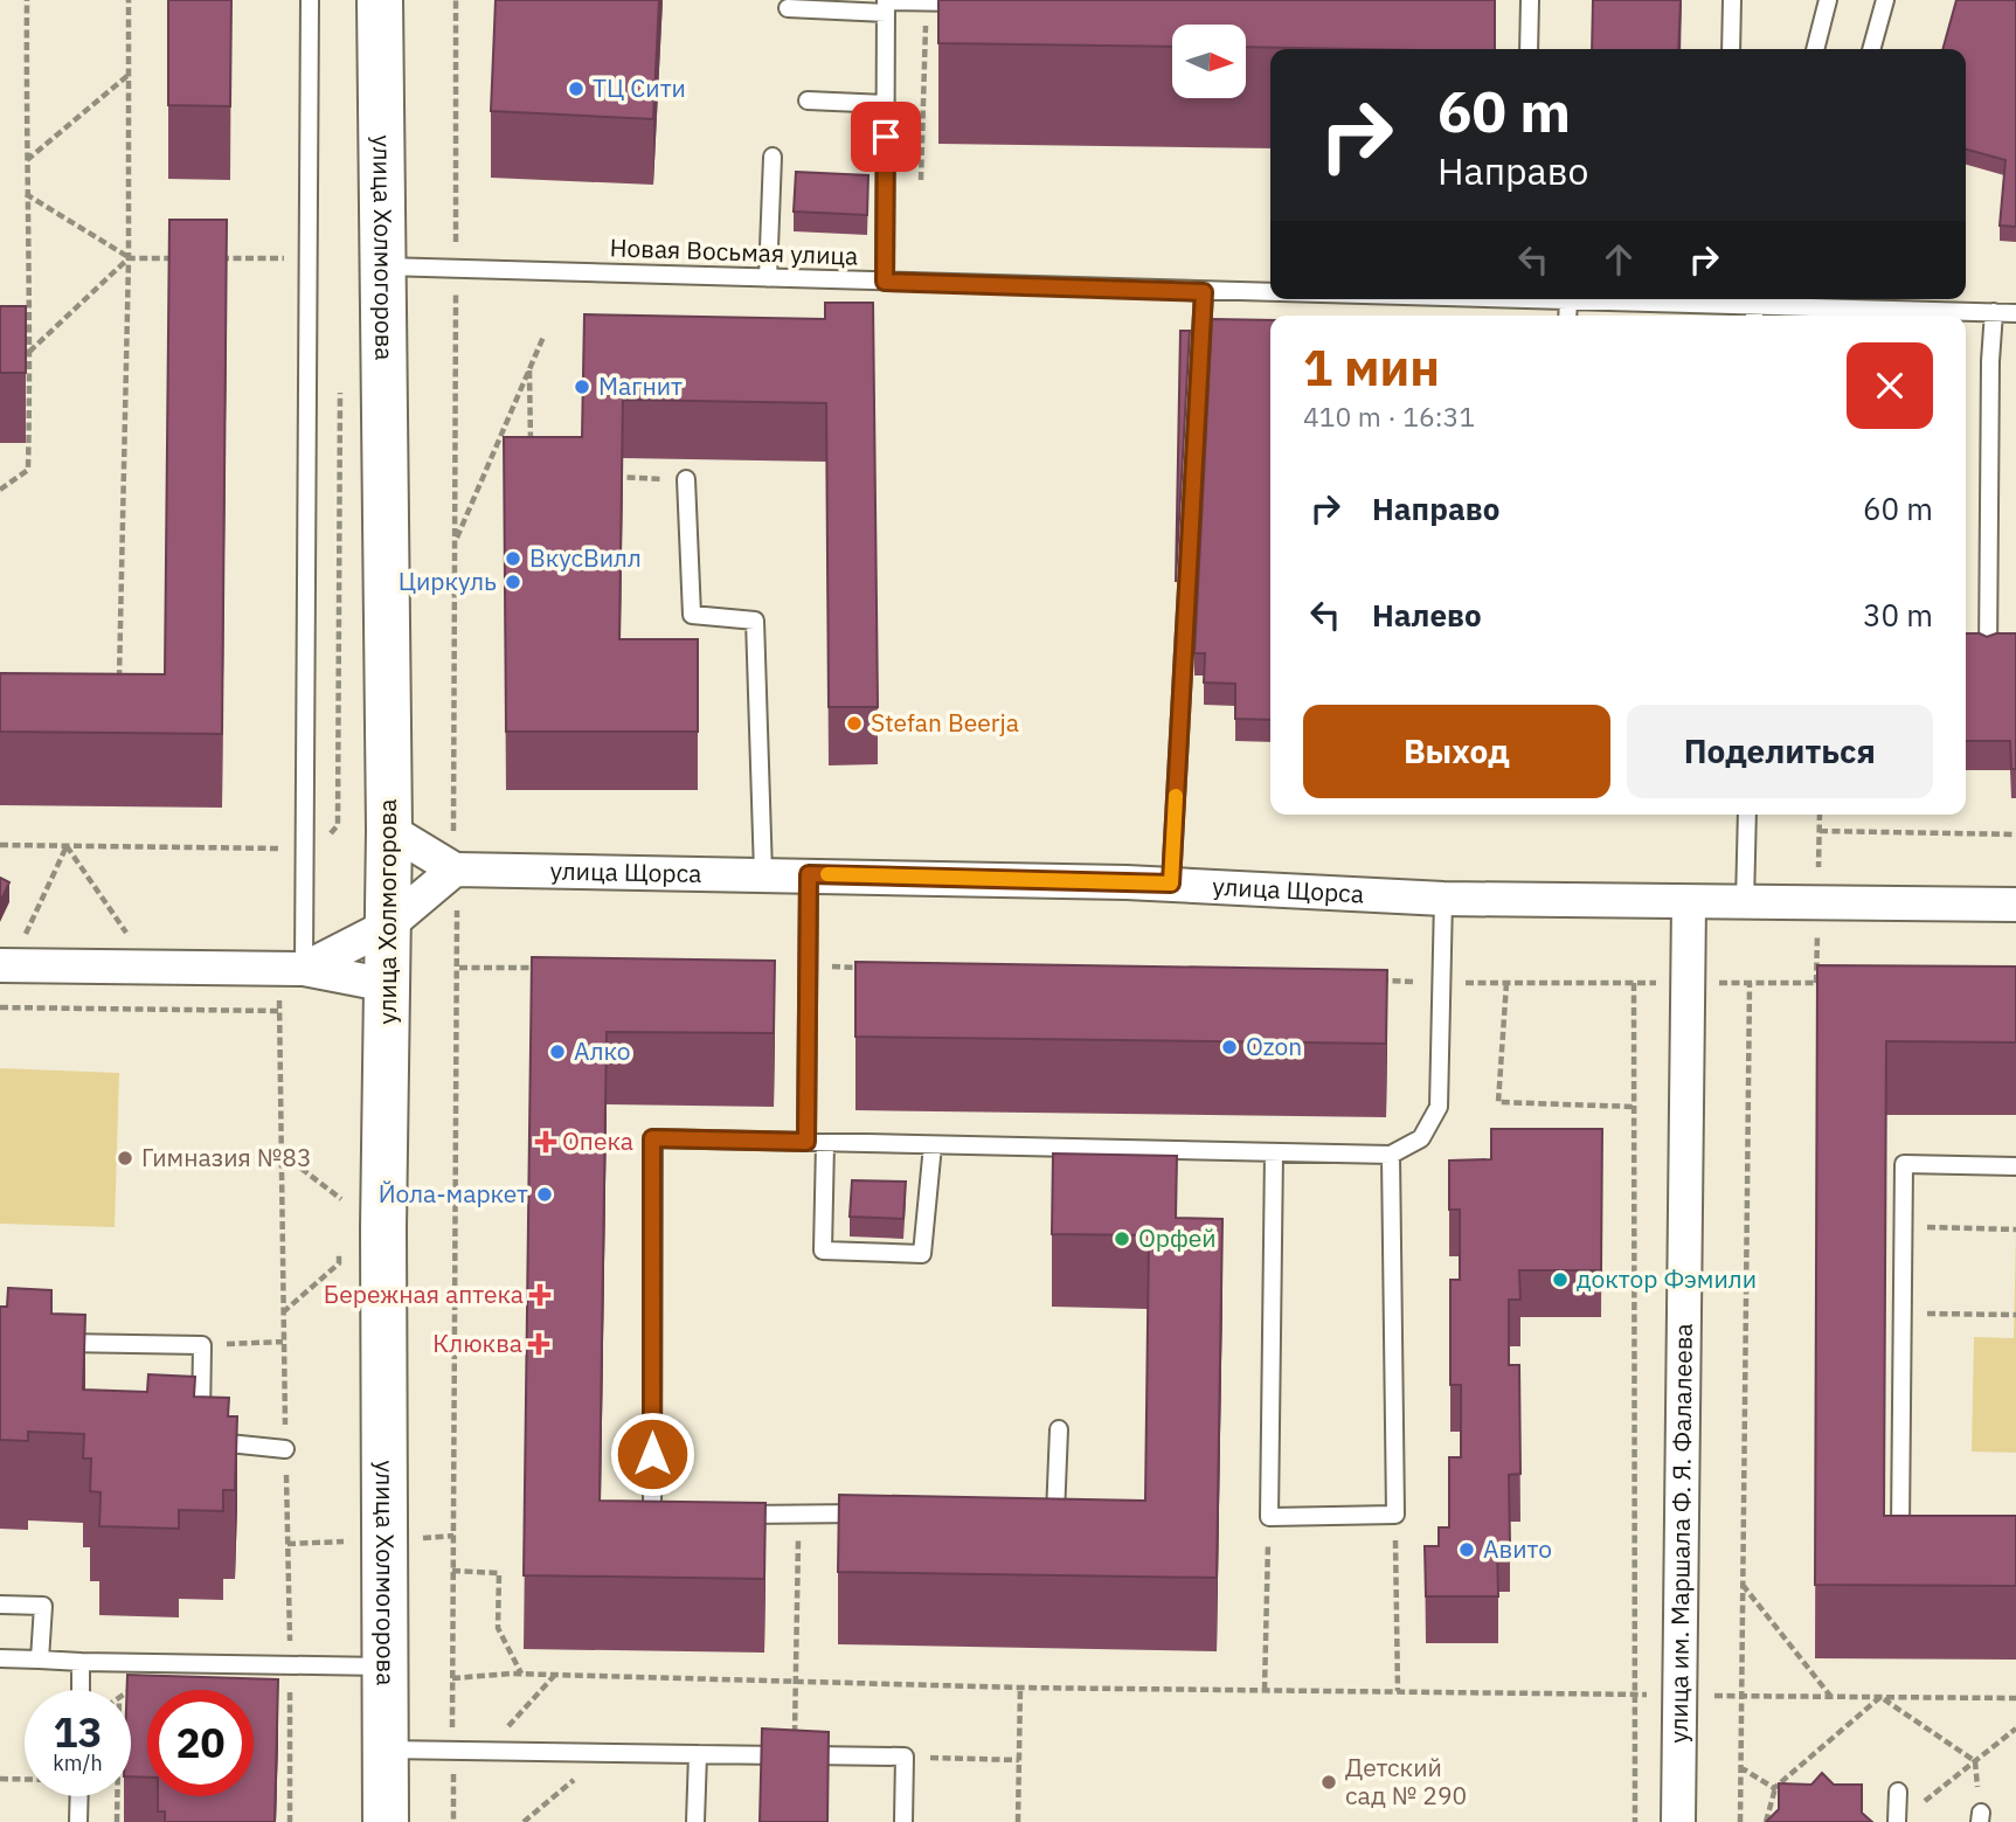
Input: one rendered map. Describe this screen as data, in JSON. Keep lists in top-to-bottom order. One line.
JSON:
{"streets":{"main road":["улица Холмогорова"],"street":["улица Щорса","улица им. Маршала Ф. Я. Фалалеева"],"lane":["Новая Восьмая улица"]},"crossings":[["улица Холмогорова","Новая Восьмая улица"],["улица Щорса","улица им. Маршала Ф. Я. Фалалеева"]],"places":{"other":["ТЦ Сити","Магнит","ВкусВилл","Циркуль","Stefan Beerja","Ozon","Алко","Гимназия №83","Йола-маркет","Орфей","доктор Фэмили","Авито","Детский сад № 290"],"health":["Опека","Бережная аптека","Клюква"]},"north":"right","page":{"turn":["60 m","Направо"],"heading":["1 мин","410 m · 16:31"],"list":[{"name":"Направо","value":"60 m"},{"name":"Налево","value":"30 m"}],"buttons":["Выход","Поделиться"],"speed":"13 km/h","limit":"20"}}
